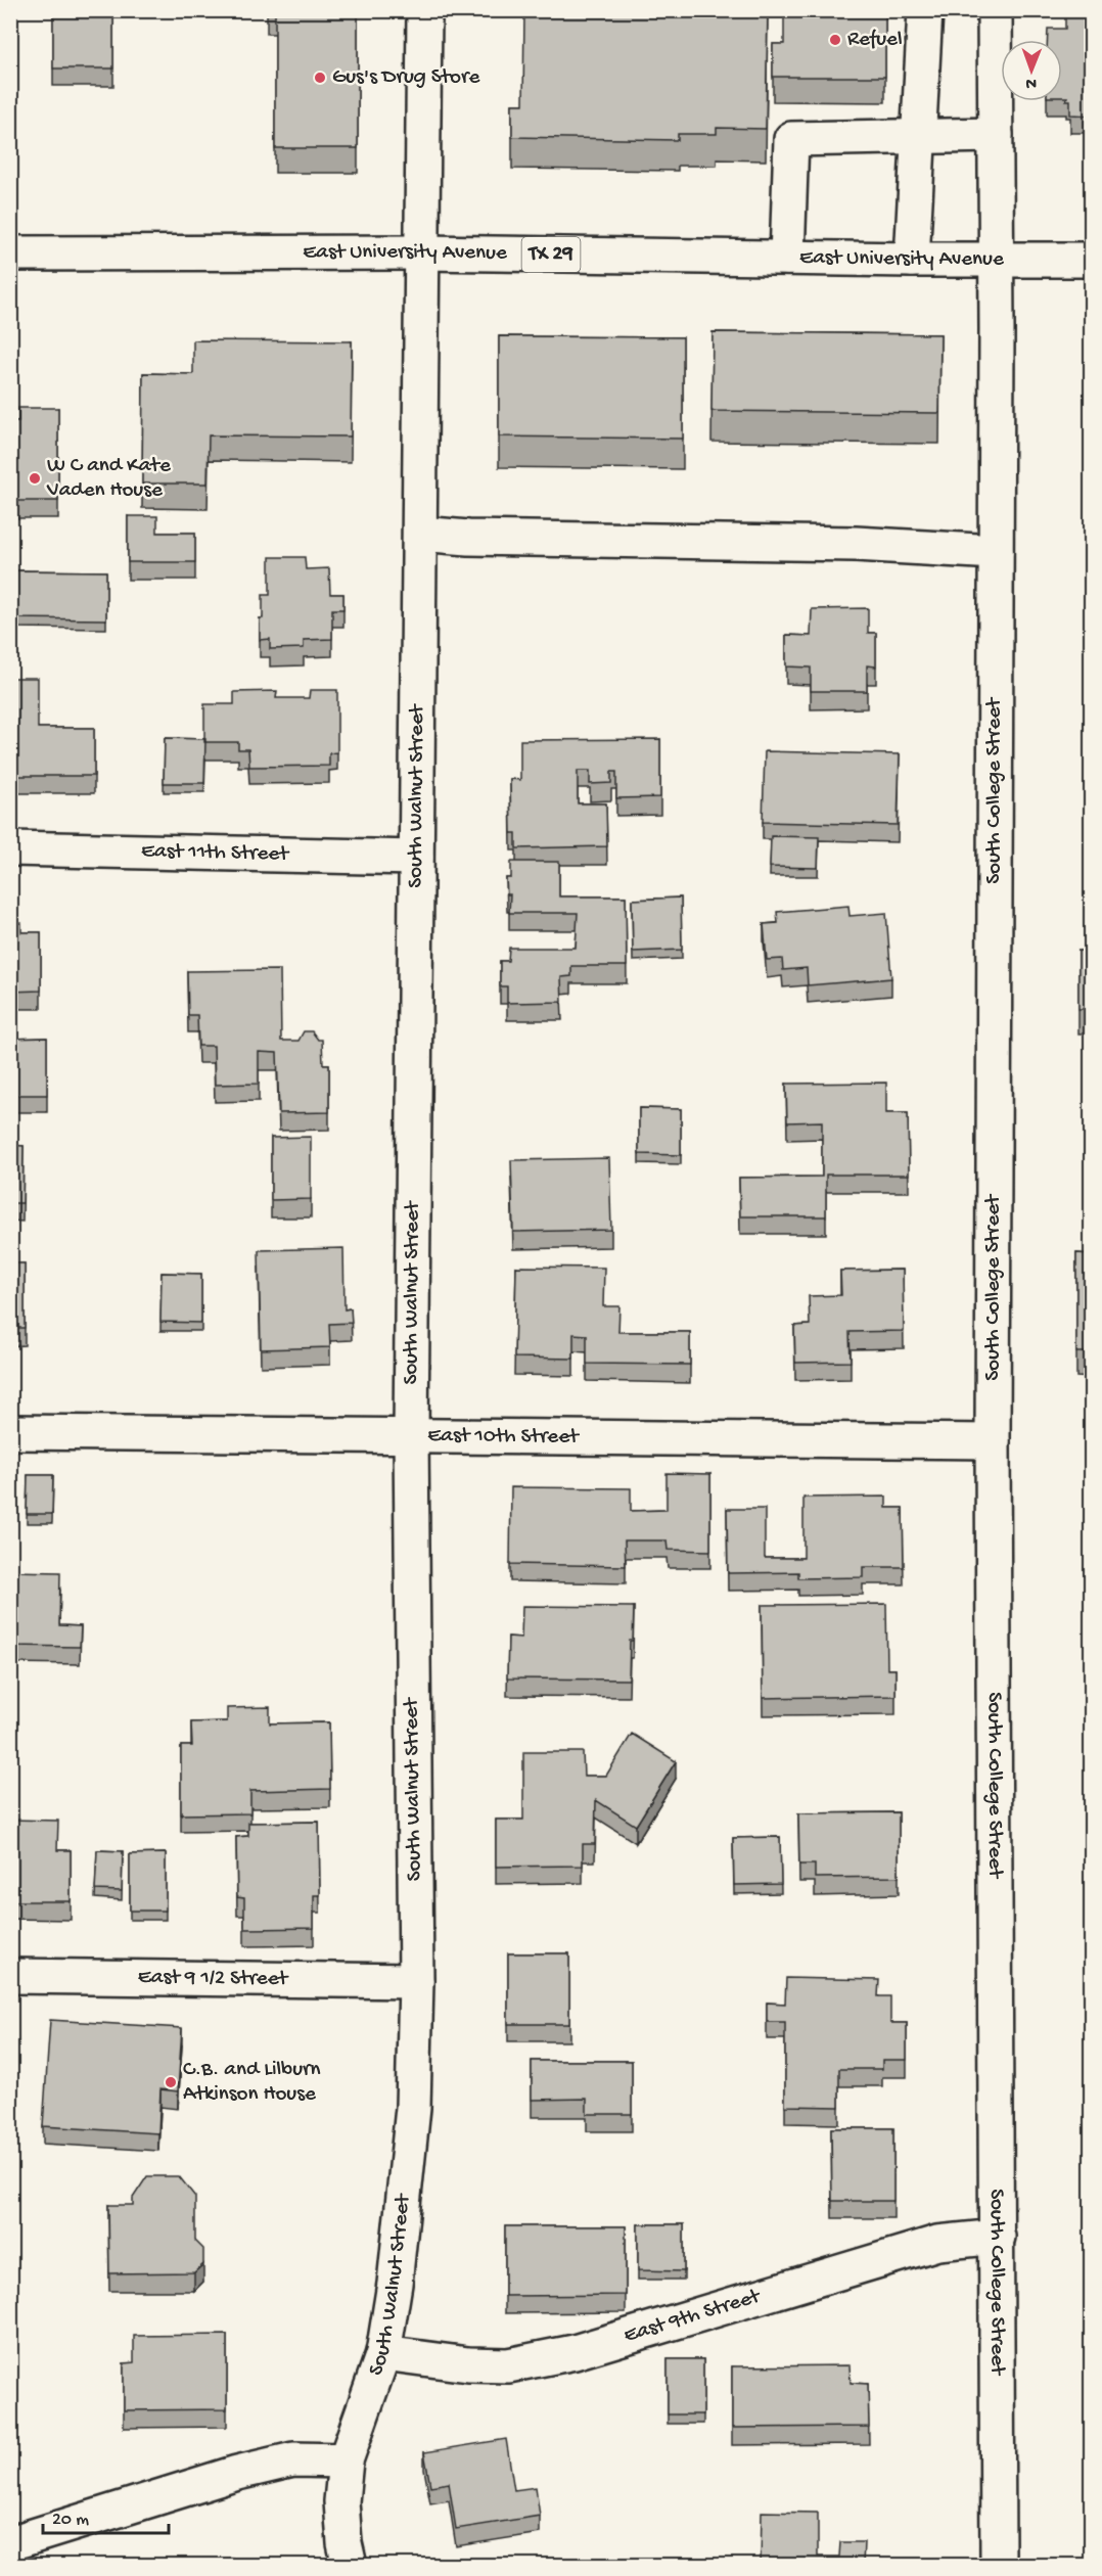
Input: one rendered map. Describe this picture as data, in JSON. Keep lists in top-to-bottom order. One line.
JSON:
{"streets":{"street":["East University Avenue","TX 29","South College Street","South Walnut Street","East 11th Street","East 10th Street","East 9 1/2 Street","East 9th Street"]},"crossings":[["East University Avenue","South College Street"],["East University Avenue","South Walnut Street"],["South College Street","East 10th Street"],["South College Street","East 9th Street"],["South Walnut Street","East 11th Street"],["South Walnut Street","East 10th Street"],["South Walnut Street","East 9 1/2 Street"],["South Walnut Street","East 9th Street"]],"places":["Refuel","Gus's Drug Store","W C and Kate Vaden House","C.B. and Lilburn Atkinson House"],"scale_bar":"20 m","north":"bottom"}
